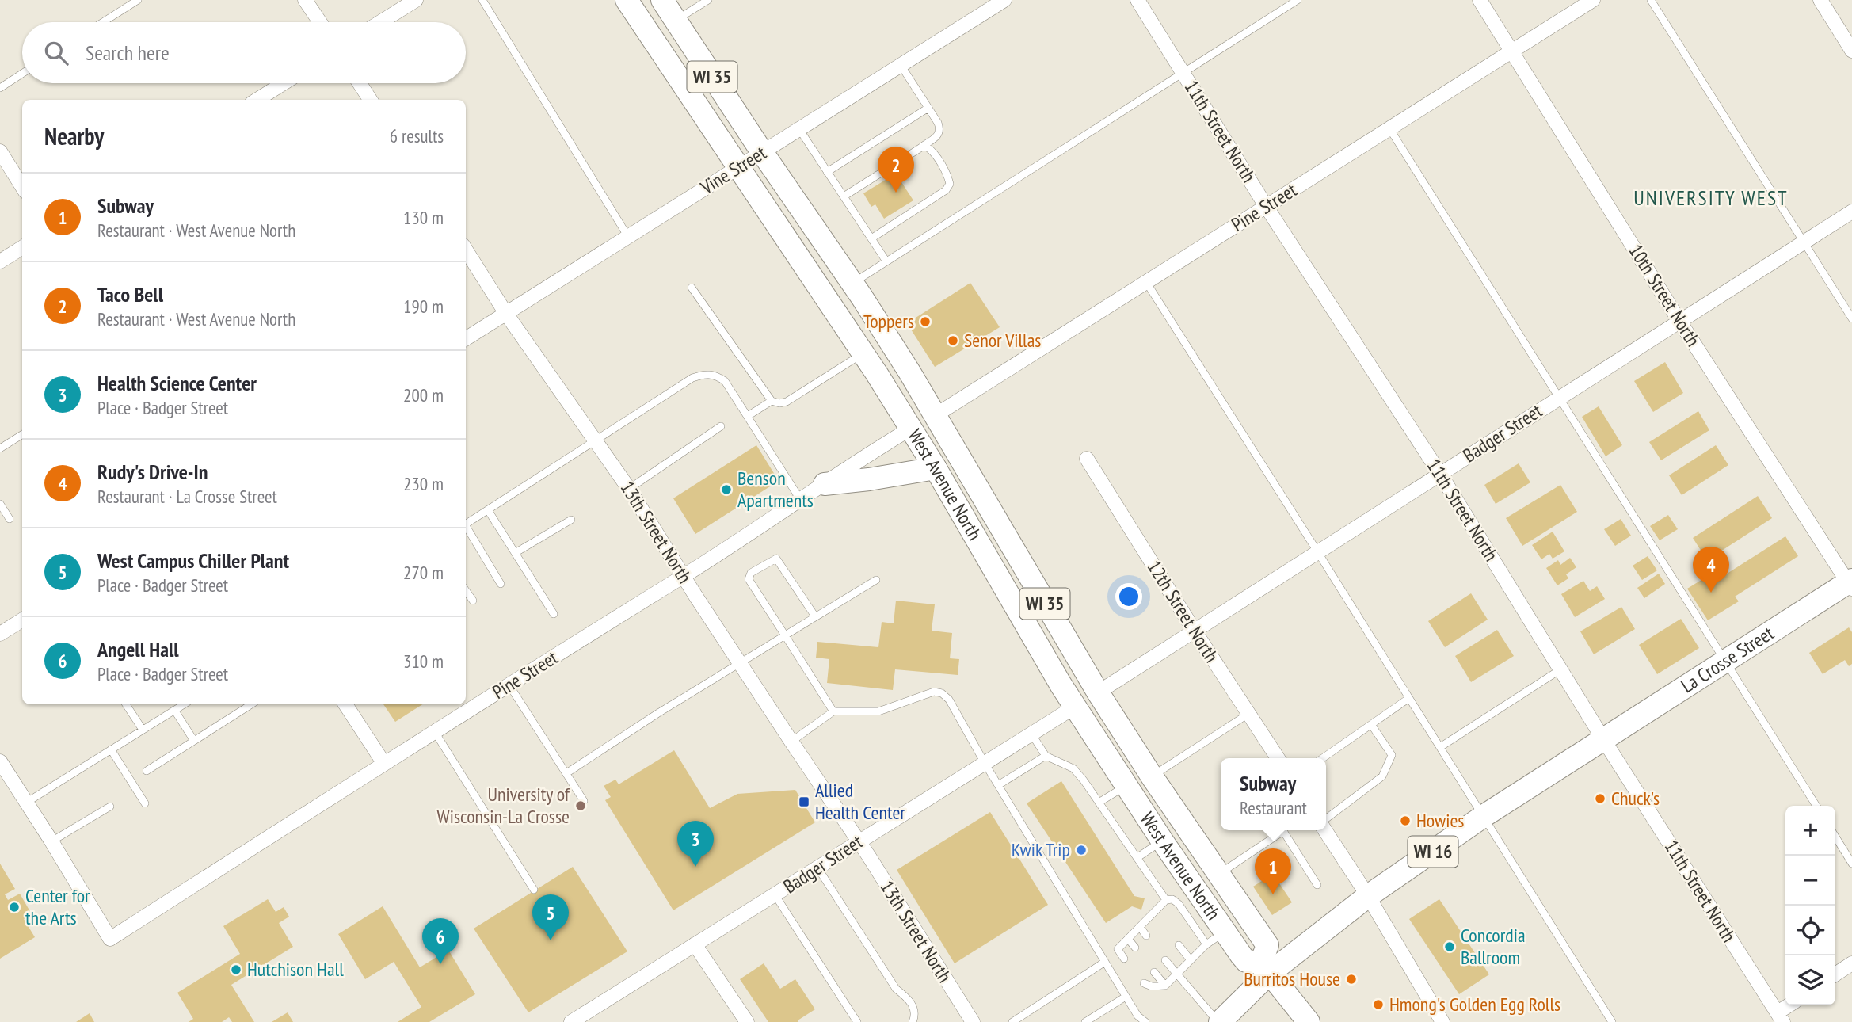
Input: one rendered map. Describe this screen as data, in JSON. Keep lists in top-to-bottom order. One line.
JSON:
{"streets":{"main road":["WI 35","West Avenue North","La Crosse Street","WI 16"],"street":["11th Street North","Vine Street","Pine Street","10th Street North","Badger Street","13th Street North","12th Street North"]},"crossings":[["WI 35","Vine Street"],["WI 35","West Avenue North"],["WI 35","WI 16"],["11th Street North","Pine Street"],["11th Street North","Badger Street"],["11th Street North","La Crosse Street"],["11th Street North","WI 16"],["Vine Street","West Avenue North"],["Vine Street","13th Street North"],["Pine Street","10th Street North"],["Pine Street","West Avenue North"],["Pine Street","13th Street North"],["10th Street North","Badger Street"],["10th Street North","La Crosse Street"],["Badger Street","West Avenue North"],["Badger Street","13th Street North"],["Badger Street","12th Street North"],["West Avenue North","WI 16"],["La Crosse Street","WI 16"]],"districts":["UNIVERSITY WEST"],"places":{"other":["Toppers","Senor Villas","Benson Apartments","Chuck's","University of Wisconsin-La Crosse","Howies","Kwik Trip","Center for the Arts","Concordia Ballroom","Hutchison Hall","Burritos House","Hmong's Golden Egg Rolls"],"transit":["Allied Health Center"]},"page":{"search":"Search here","heading":["Nearby","6 results"],"pins":["2","4","3","1","5","6"],"list":[{"mark":"1","name":"Subway","note":"Restaurant · West Avenue North","value":"130 m"},{"mark":"2","name":"Taco Bell","note":"Restaurant · West Avenue North","value":"190 m"},{"mark":"3","name":"Health Science Center","note":"Place · Badger Street","value":"200 m"},{"mark":"4","name":"Rudy's Drive-In","note":"Restaurant · La Crosse Street","value":"230 m"},{"mark":"5","name":"West Campus Chiller Plant","note":"Place · Badger Street","value":"270 m"},{"mark":"6","name":"Angell Hall","note":"Place · Badger Street","value":"310 m"}],"popup":["Subway","Restaurant"],"map_buttons":["+","−"]}}
